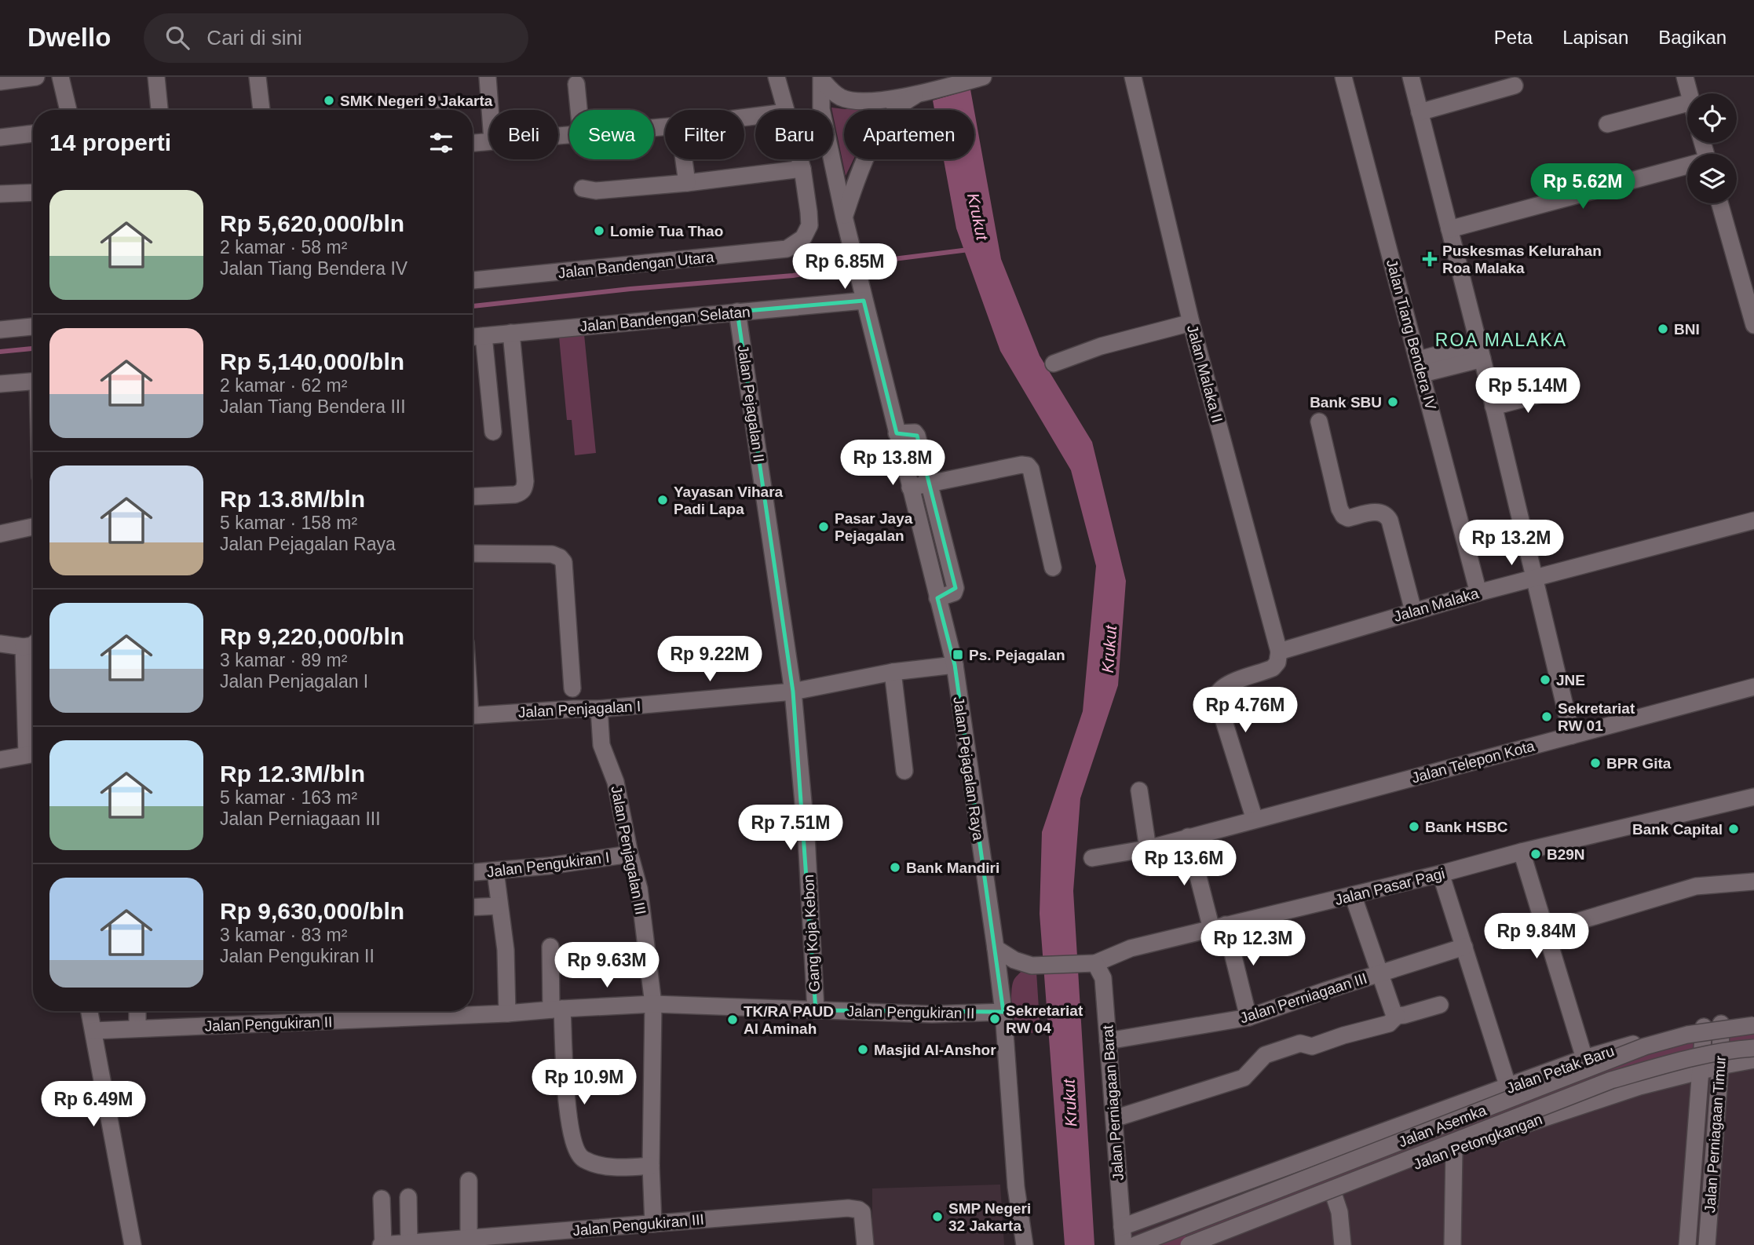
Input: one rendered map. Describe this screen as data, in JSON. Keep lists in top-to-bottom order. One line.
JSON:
{"streets":{"street":["Jalan Bandengan Utara","Jalan Bandengan Selatan","Jalan Tiang Bendera IV","Jalan Malaka II","Jalan Pejagalan II","Jalan Malaka","Jalan Penjagalan I","Jalan Telepon Kota","Jalan Pejagalan Raya","Jalan Penjagalan III","Jalan Pengukiran I","Jalan Pasar Pagi","Gang Koja Kebon","Jalan Perniagaan III","Jalan Pengukiran II","Jalan Petak Baru","Jalan Perniagaan Barat","Jalan Asemka","Jalan Perniagaan Timur","Jalan Petongkangan","Jalan Pengukiran III"]},"crossings":[["Jalan Bandengan Selatan","Jalan Pejagalan II"],["Jalan Bandengan Selatan","Jalan Pejagalan Raya"],["Jalan Tiang Bendera IV","Jalan Malaka"],["Jalan Malaka II","Jalan Malaka"],["Jalan Pejagalan II","Jalan Penjagalan I"],["Jalan Pejagalan II","Gang Koja Kebon"],["Jalan Penjagalan I","Jalan Pejagalan Raya"],["Jalan Penjagalan I","Jalan Penjagalan III"],["Jalan Penjagalan I","Gang Koja Kebon"],["Jalan Pejagalan Raya","Jalan Pasar Pagi"],["Jalan Pejagalan Raya","Jalan Pengukiran II"],["Jalan Penjagalan III","Jalan Pengukiran I"],["Jalan Penjagalan III","Jalan Pengukiran II"],["Jalan Penjagalan III","Jalan Pengukiran III"],["Jalan Pasar Pagi","Jalan Perniagaan Barat"],["Gang Koja Kebon","Jalan Pengukiran II"],["Jalan Perniagaan III","Jalan Perniagaan Barat"],["Jalan Petak Baru","Jalan Perniagaan Barat"],["Jalan Petak Baru","Jalan Asemka"],["Jalan Petak Baru","Jalan Perniagaan Timur"],["Jalan Perniagaan Timur","Jalan Petongkangan"]],"districts":["ROA MALAKA"],"water":["Krukut"],"places":{"other":["SMK Negeri 9 Jakarta","Lomie Tua Thao","BNI","Bank SBU","Yayasan Vihara Padi Lapa","Pasar Jaya Pejagalan","JNE","Sekretariat RW 01","BPR Gita","Bank HSBC","Bank Capital","B29N","Bank Mandiri","Sekretariat RW 04","TK/RA PAUD Al Aminah","Masjid Al-Anshor","SMP Negeri 32 Jakarta"],"health":["Puskesmas Kelurahan Roa Malaka"],"transit":["Ps. Pejagalan"]},"page":{"header":"Dwello","search":"Cari di sini","nav":["Peta","Lapisan","Bagikan"],"chip":["Beli","Sewa","Filter","Baru","Apartemen"],"heading":"14 properti","price":["Rp 5.62M","Rp 6.85M","Rp 5.14M","Rp 13.8M","Rp 13.2M","Rp 9.22M","Rp 4.76M","Rp 7.51M","Rp 13.6M","Rp 9.84M","Rp 12.3M","Rp 9.63M","Rp 10.9M","Rp 6.49M"],"list":[{"name":"Rp 5,620,000/bln","note":"2 kamar · 58 m² · Jalan Tiang Bendera IV"},{"name":"Rp 5,140,000/bln","note":"2 kamar · 62 m² · Jalan Tiang Bendera III"},{"name":"Rp 13.8M/bln","note":"5 kamar · 158 m² · Jalan Pejagalan Raya"},{"name":"Rp 9,220,000/bln","note":"3 kamar · 89 m² · Jalan Penjagalan I"},{"name":"Rp 12.3M/bln","note":"5 kamar · 163 m² · Jalan Perniagaan III"},{"name":"Rp 9,630,000/bln","note":"3 kamar · 83 m² · Jalan Pengukiran II"}]}}
